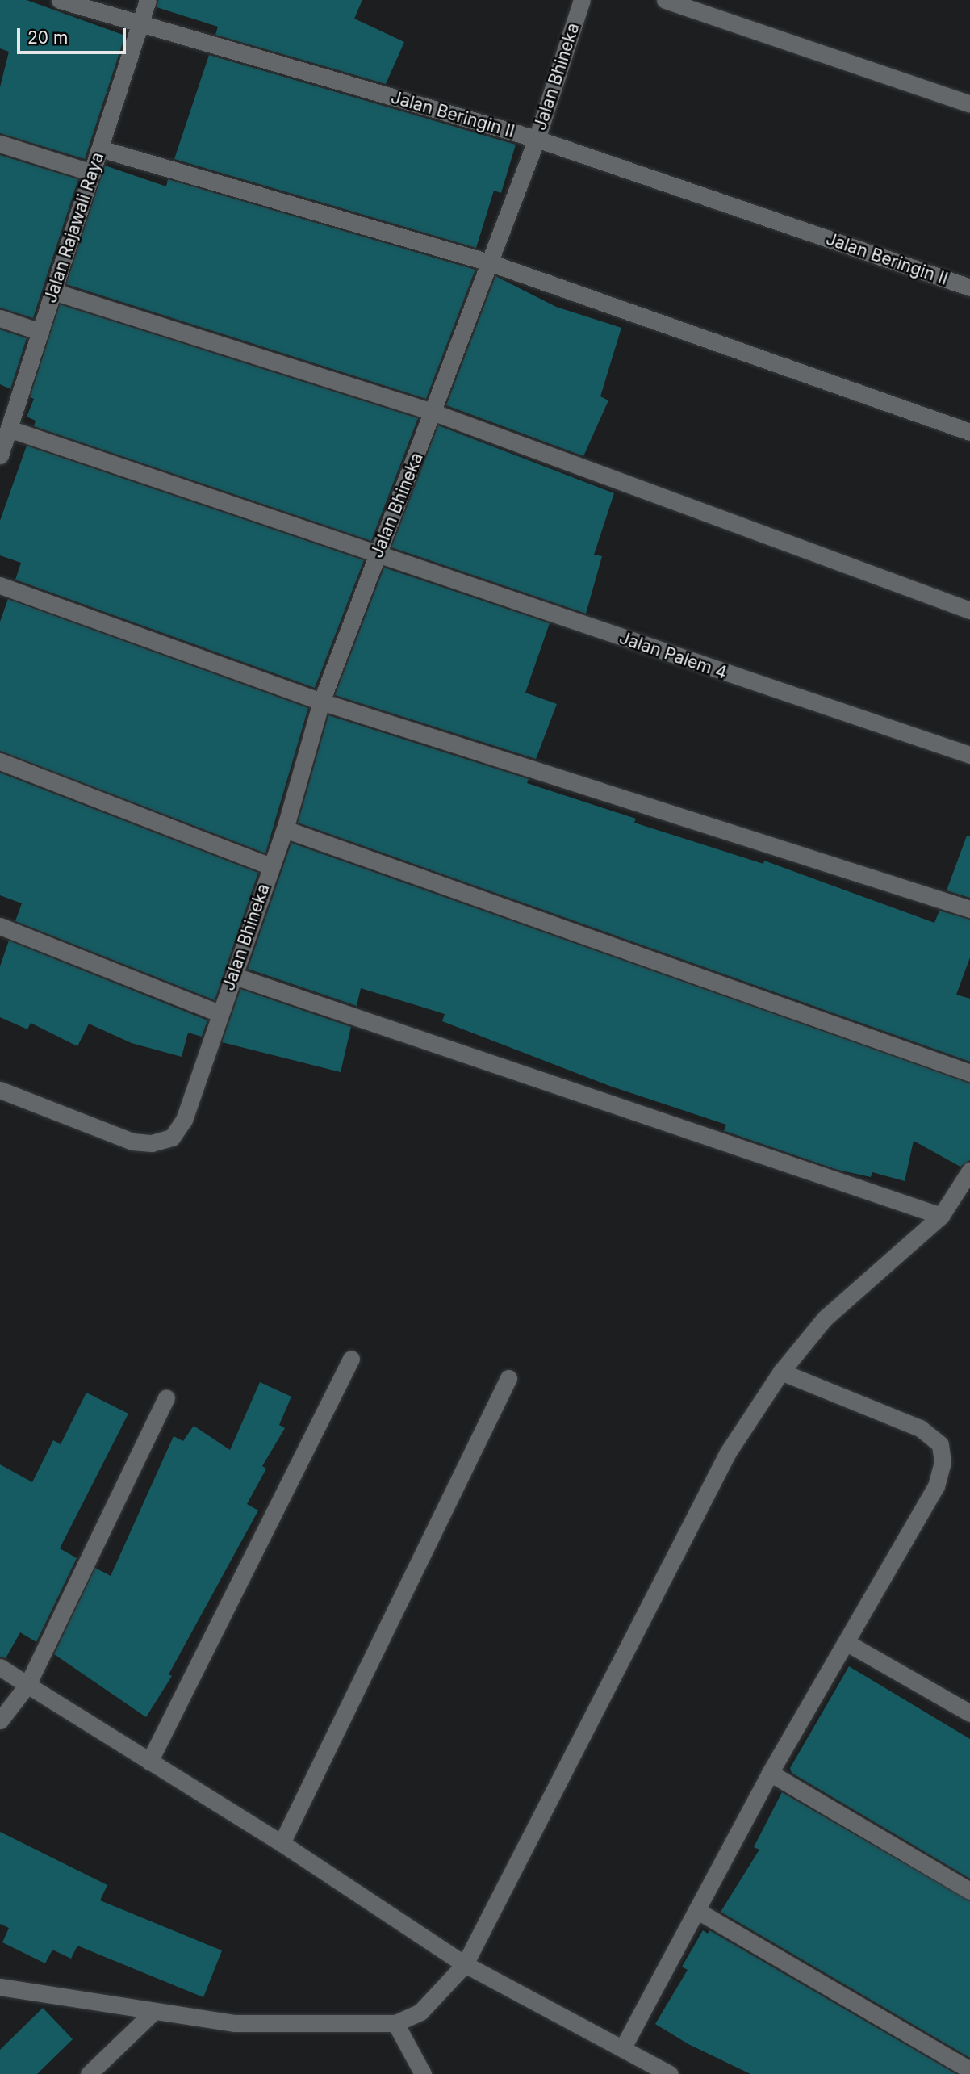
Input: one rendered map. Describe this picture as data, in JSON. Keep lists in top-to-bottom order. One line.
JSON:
{"streets":{"street":["Jalan Bhineka","Jalan Beringin II","Jalan Rajawali Raya","Jalan Palem 4"]},"crossings":[["Jalan Bhineka","Jalan Beringin II"],["Jalan Bhineka","Jalan Palem 4"],["Jalan Beringin II","Jalan Rajawali Raya"],["Jalan Rajawali Raya","Jalan Palem 4"]],"scale_bar":"20 m"}
